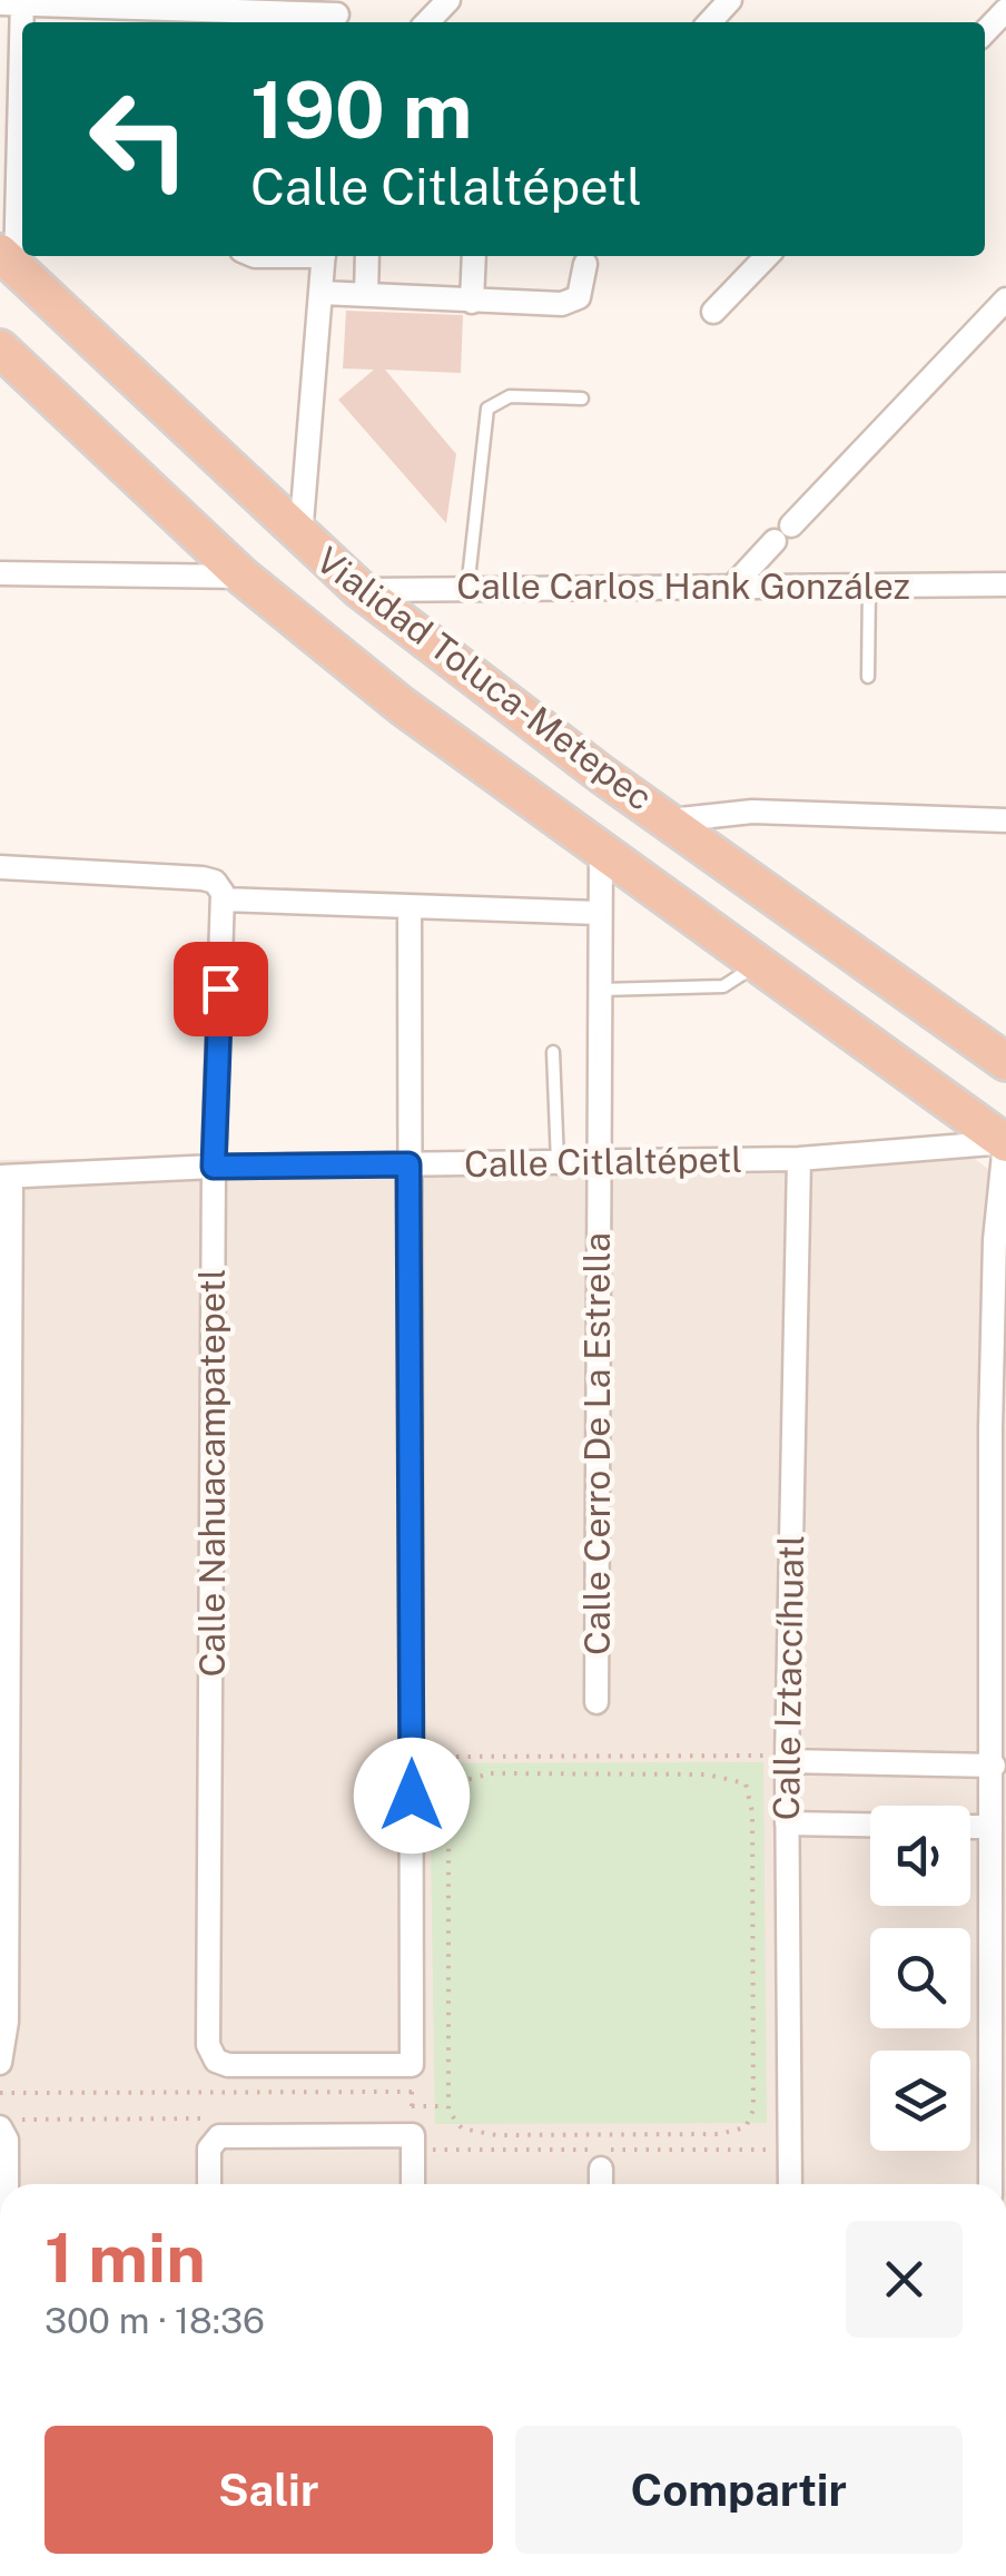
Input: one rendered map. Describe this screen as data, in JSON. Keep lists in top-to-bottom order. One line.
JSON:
{"streets":{"highway":["Vialidad Toluca-Metepec"],"street":["Calle Carlos Hank González","Calle Citlaltépetl","Calle Cerro De La Estrella","Calle Nahuacampatepetl","Calle Iztaccíhuatl"]},"crossings":[["Calle Carlos Hank González","Vialidad Toluca-Metepec"],["Vialidad Toluca-Metepec","Calle Citlaltépetl"],["Vialidad Toluca-Metepec","Calle Cerro De La Estrella"],["Calle Citlaltépetl","Calle Cerro De La Estrella"],["Calle Citlaltépetl","Calle Nahuacampatepetl"],["Calle Citlaltépetl","Calle Iztaccíhuatl"]],"page":{"turn":["190 m","Calle Citlaltépetl"],"heading":["1 min","300 m · 18:36"],"buttons":["Salir","Compartir"]}}
